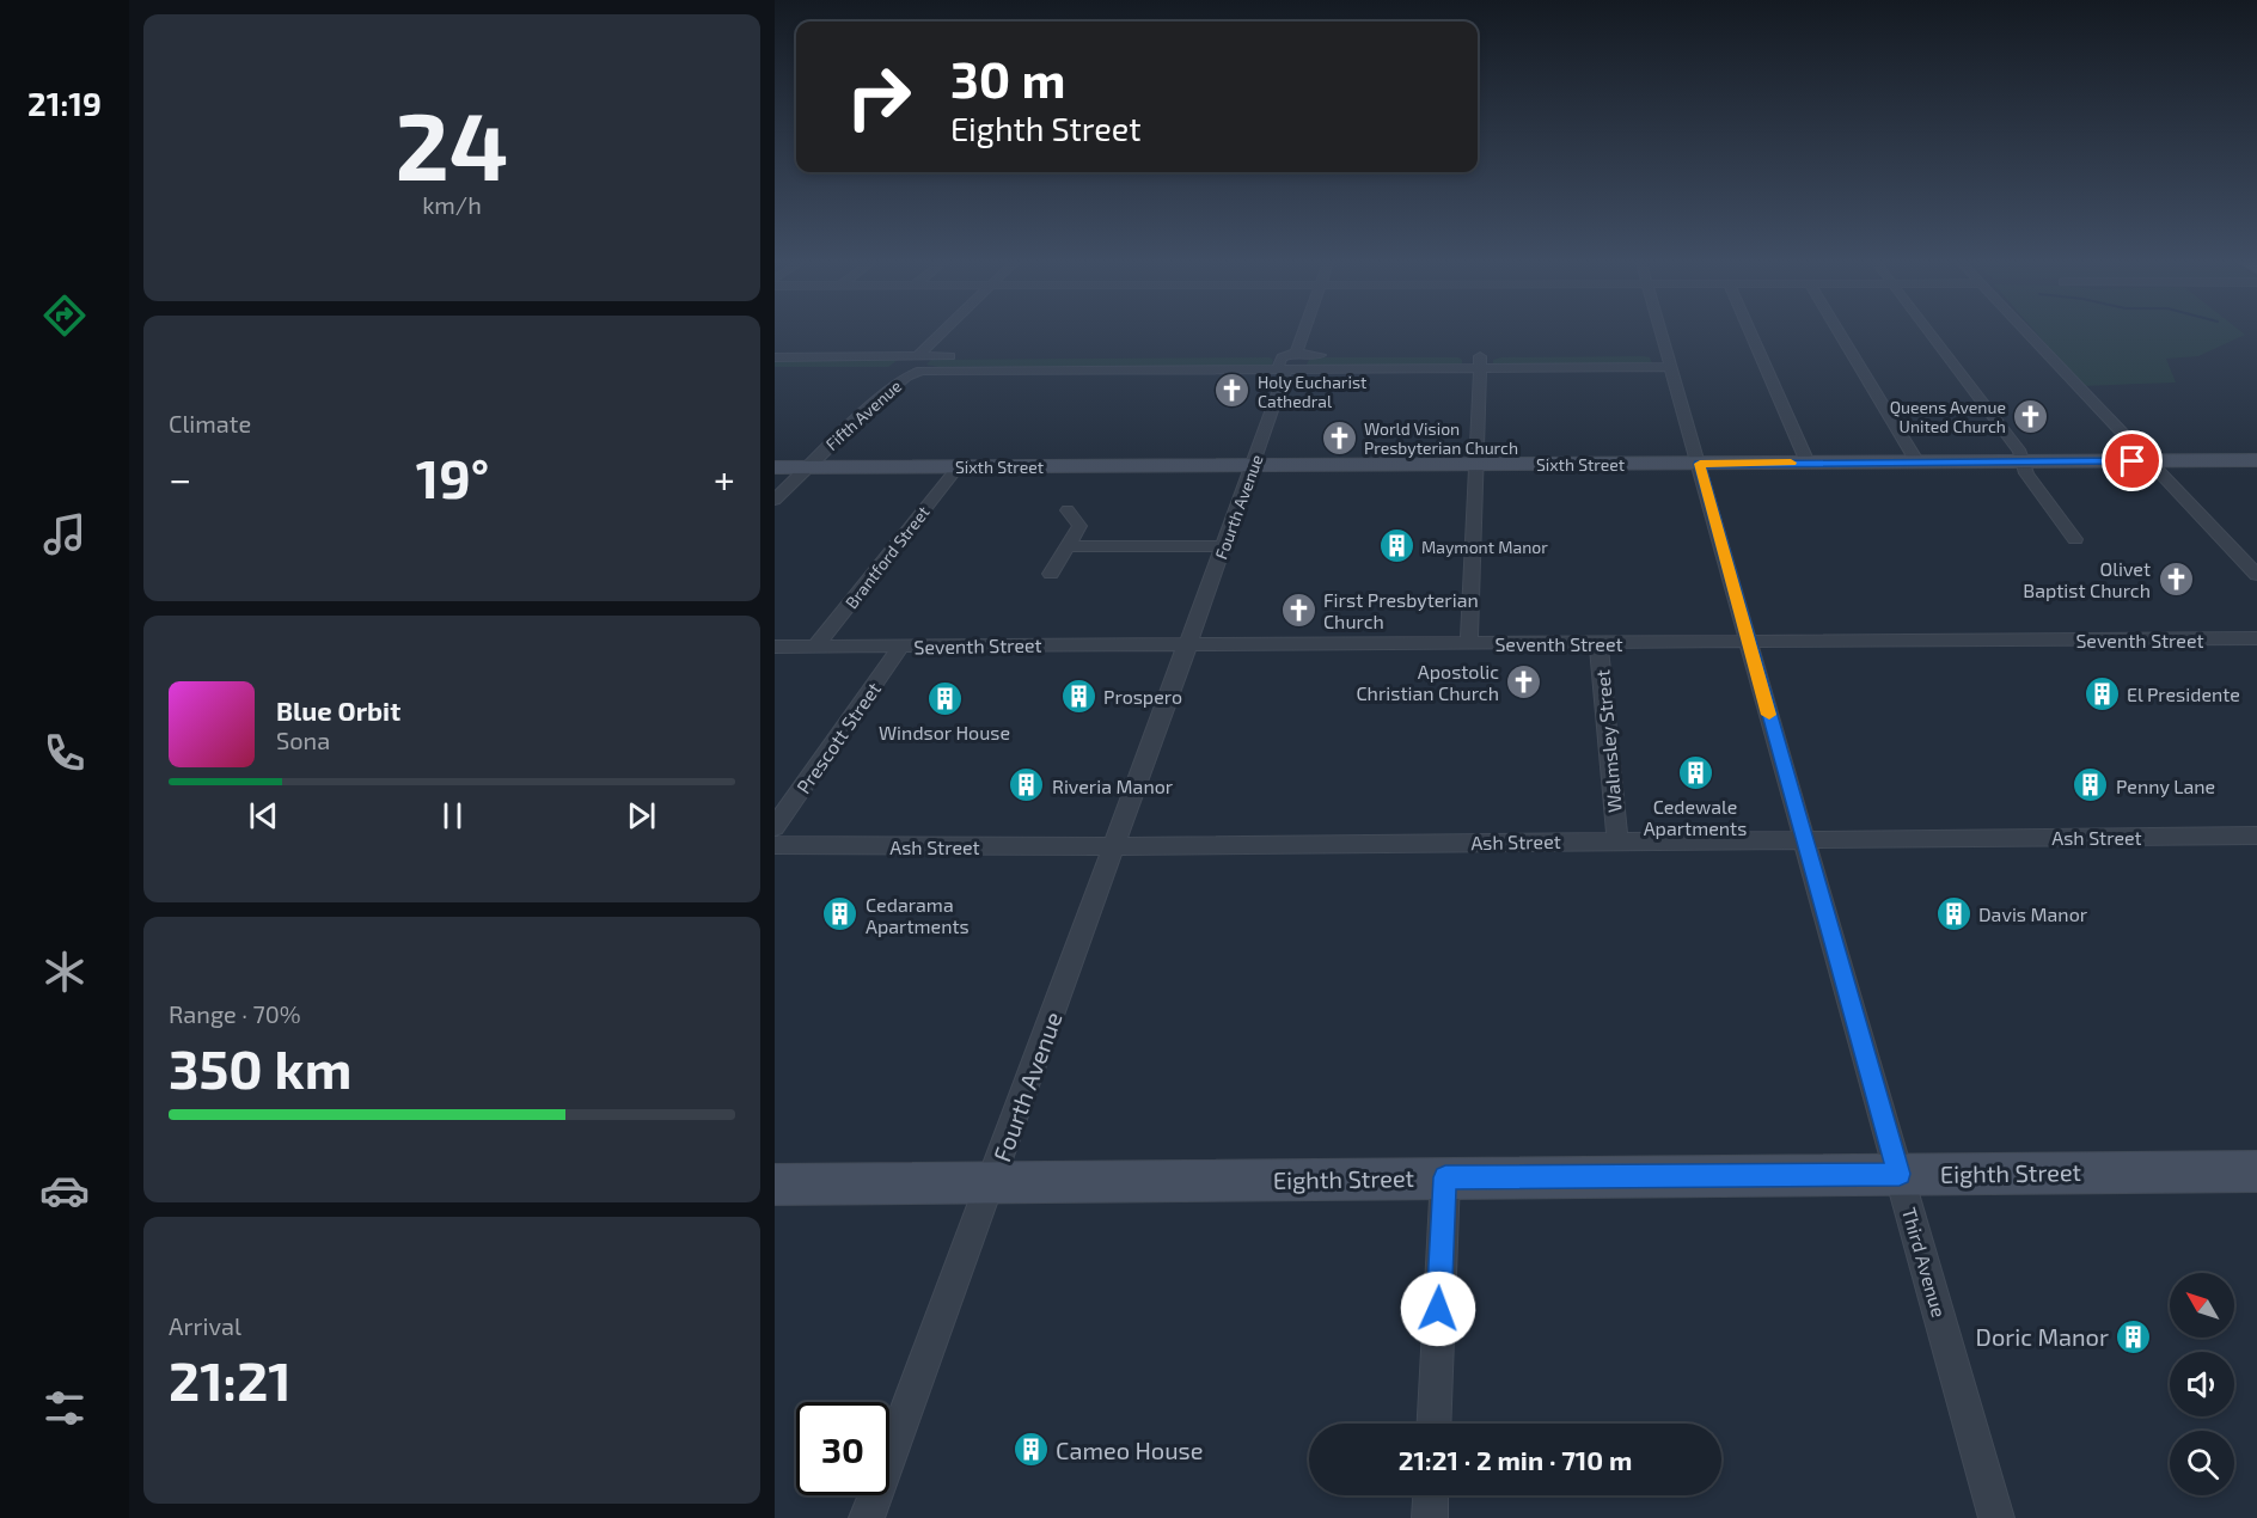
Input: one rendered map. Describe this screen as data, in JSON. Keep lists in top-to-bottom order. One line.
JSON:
{"streets":{"street":["Fifth Avenue","Sixth Street","Fourth Avenue","Brantford Street","Seventh Street","Prescott Street","Walmsley Street","Ash Street","Eighth Street","Third Avenue"]},"crossings":[["Fifth Avenue","Sixth Street"],["Sixth Street","Fourth Avenue"],["Sixth Street","Brantford Street"],["Sixth Street","Third Avenue"],["Fourth Avenue","Seventh Street"],["Fourth Avenue","Ash Street"],["Fourth Avenue","Eighth Street"],["Brantford Street","Seventh Street"],["Seventh Street","Prescott Street"],["Seventh Street","Walmsley Street"],["Seventh Street","Third Avenue"],["Walmsley Street","Ash Street"],["Ash Street","Third Avenue"],["Eighth Street","Third Avenue"]],"places":{"church":["Holy Eucharist Cathedral","Queens Avenue United Church","World Vision Presbyterian Church","Olivet Baptist Church","First Presbyterian Church","Apostolic Christian Church"],"building":["Maymont Manor","El Presidente","Prospero","Windsor House","Cedewale Apartments","Riveria Manor","Penny Lane","Davis Manor","Cedarama Apartments","Doric Manor","Cameo House"]},"north":"top left","page":{"tabs":"21:19","tile":[["24","km/h"],"Climate",["Range · 70%","350 km"],["Arrival","21:21"]],"turn":["30 m","Eighth Street"],"heat":["−","19°","+"],"song":["Blue Orbit","Sona"],"limit":"30","trip":"21:21 · 2 min · 710 m"}}
